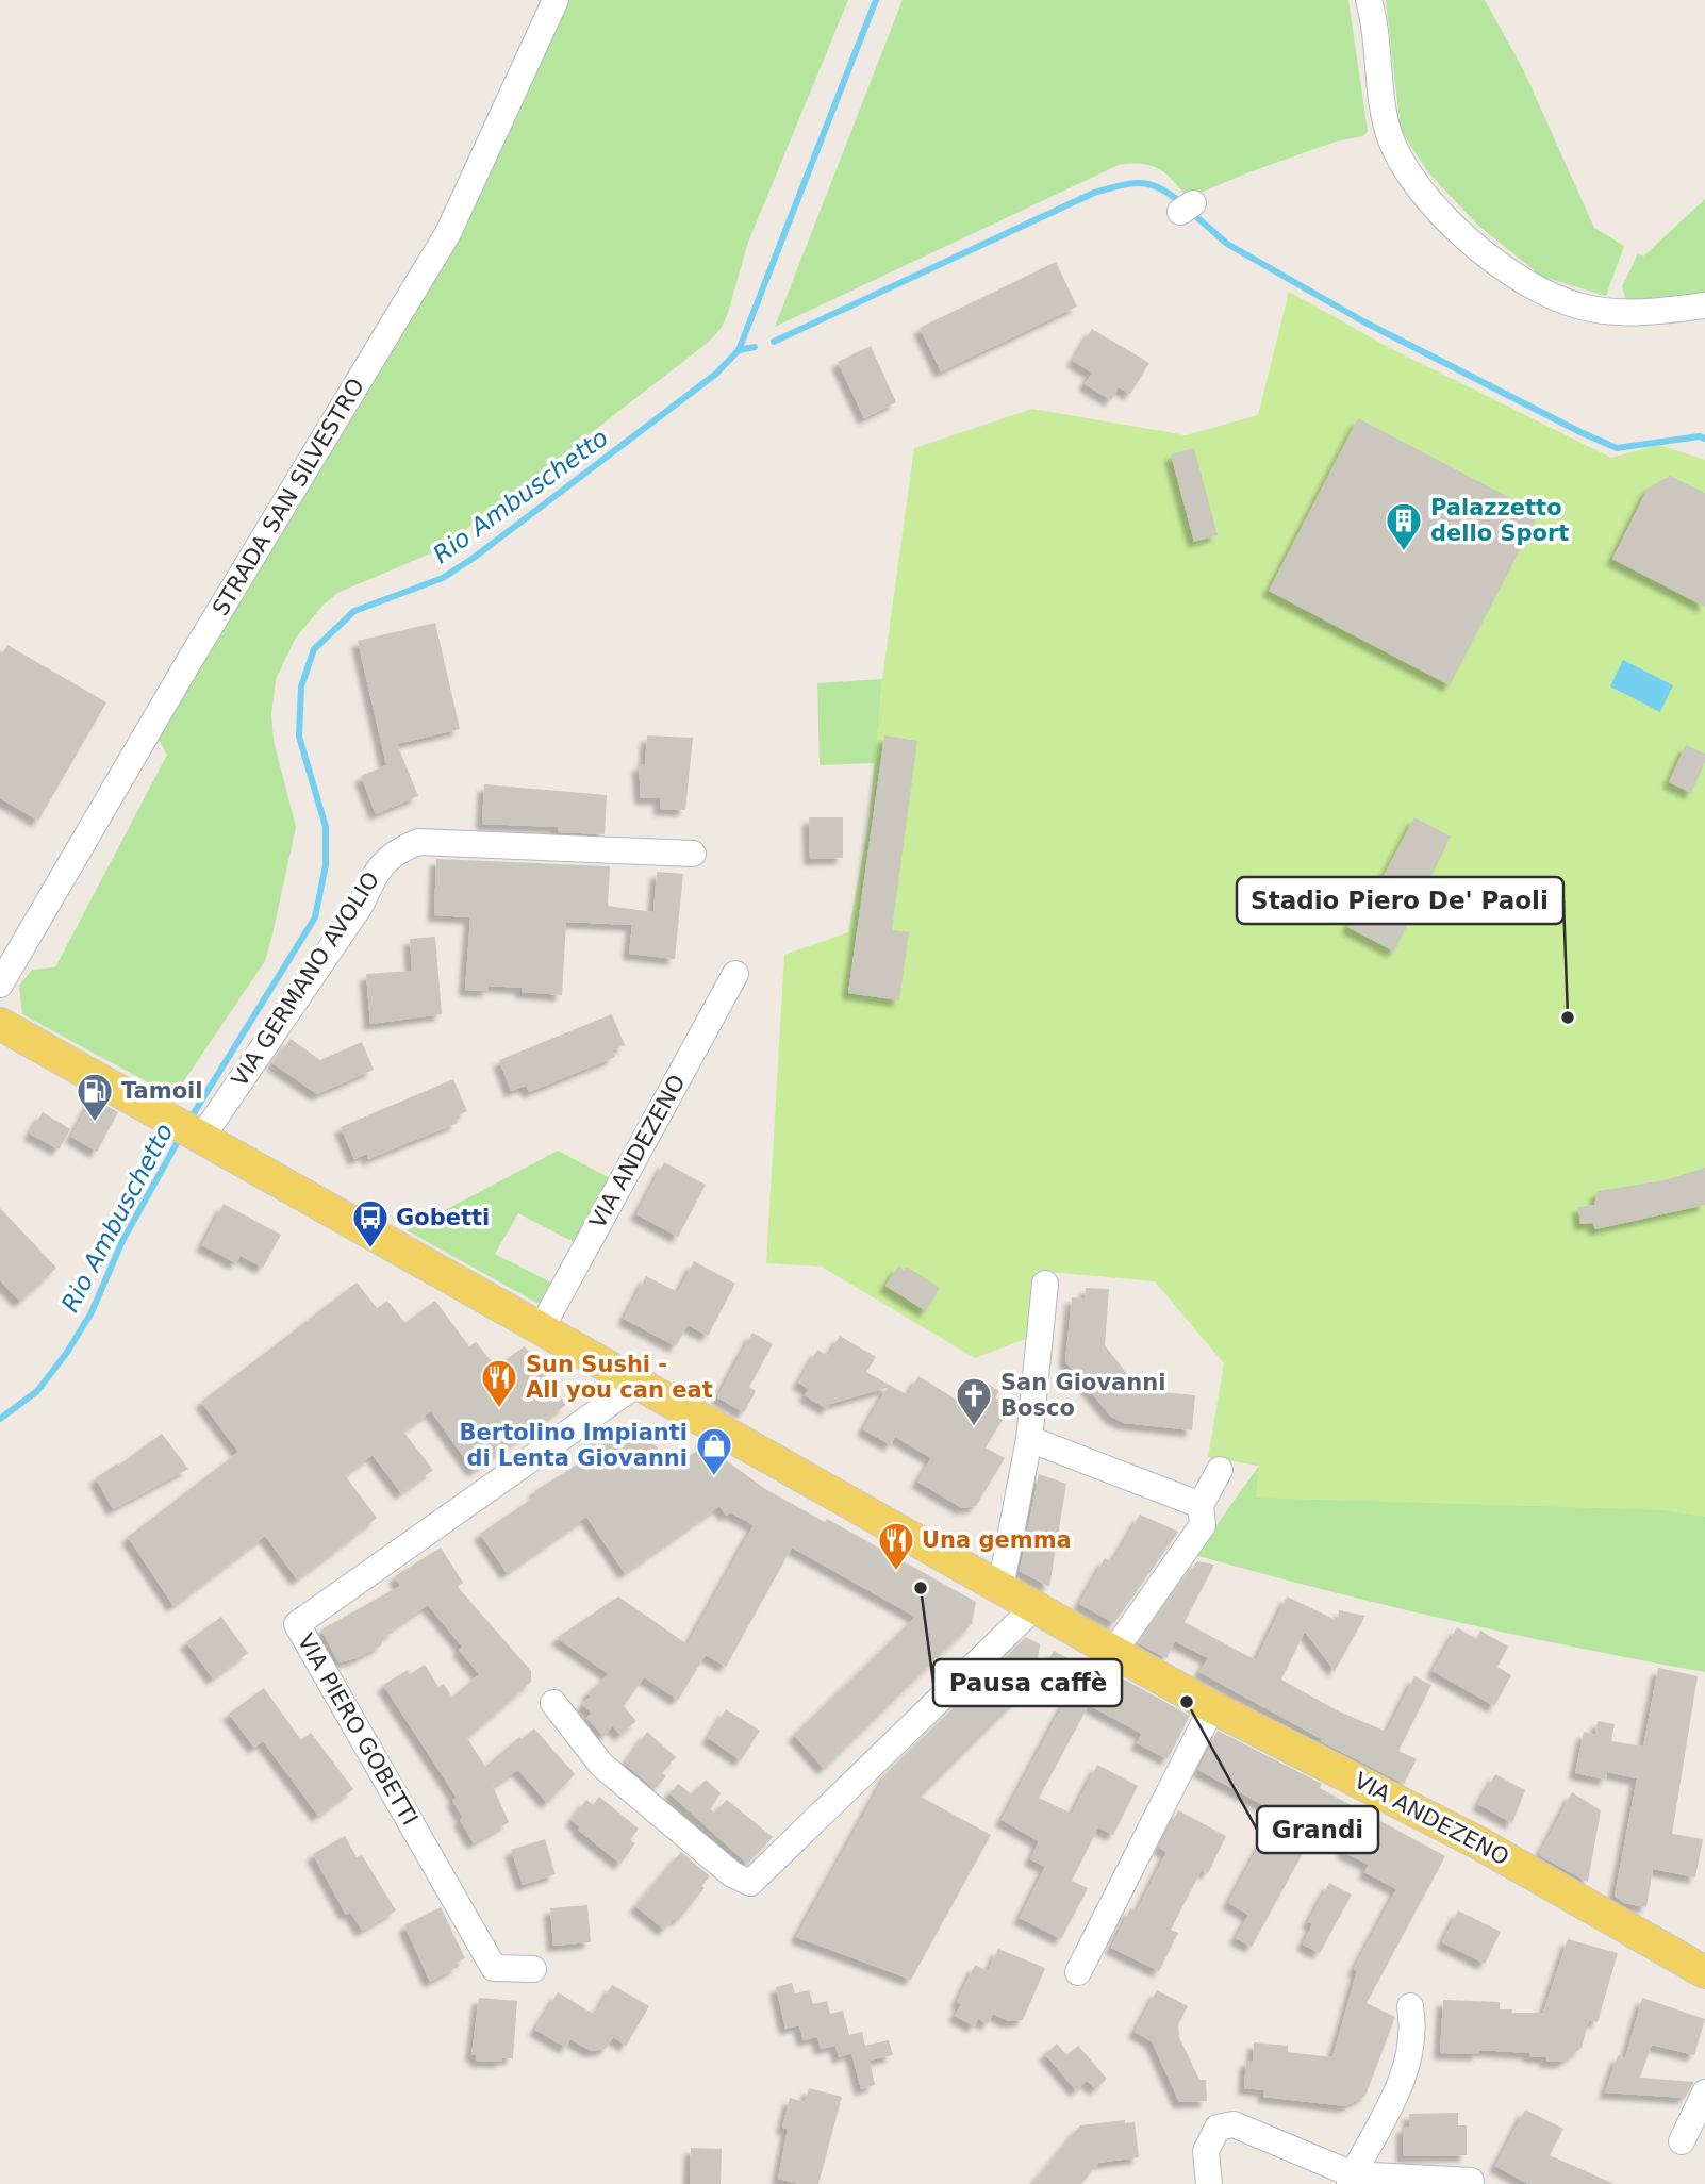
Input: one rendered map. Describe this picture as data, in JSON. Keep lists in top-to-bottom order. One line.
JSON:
{"streets":{"main road":["VIA ANDEZENO"],"street":["STRADA SAN SILVESTRO","VIA GERMANO AVOLIO","VIA PIERO GOBETTI"]},"crossings":[["VIA GERMANO AVOLIO","VIA ANDEZENO"],["VIA ANDEZENO","VIA PIERO GOBETTI"]],"water":["Rio Ambuschetto"],"places":{"building":["Palazzetto dello Sport"],"other":["Stadio Piero De' Paoli","Pausa caffè","Grandi"],"fuel station":["Tamoil"],"bus stop":["Gobetti"],"restaurant":["Sun Sushi - All you can eat","Una gemma"],"church":["San Giovanni Bosco"],"shop":["Bertolino Impianti di Lenta Giovanni"]}}
